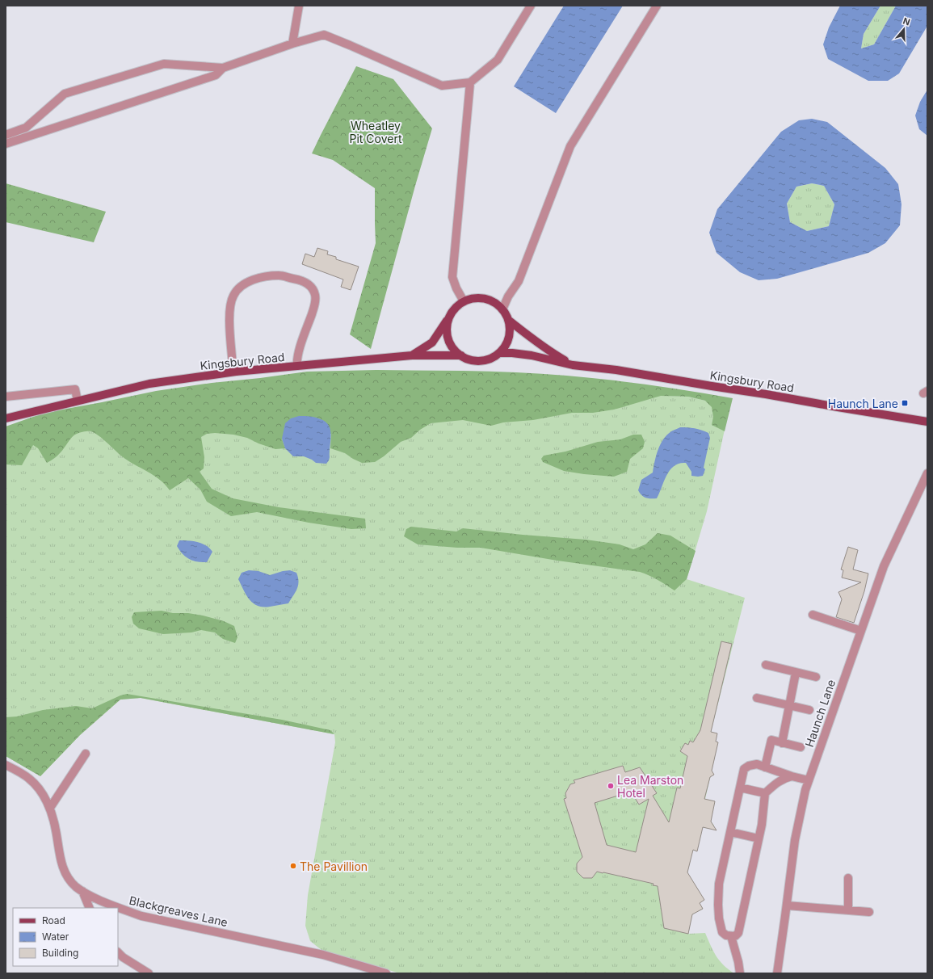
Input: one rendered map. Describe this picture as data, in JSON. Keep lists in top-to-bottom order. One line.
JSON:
{"streets":{"main road":["Kingsbury Road"],"street":["Haunch Lane","Blackgreaves Lane"]},"parks":["Wheatley Pit Covert"],"places":{"transit":["Haunch Lane"],"other":["Lea Marston Hotel","The Pavillion"]},"legend":["Road","Water","Building"],"north":"top"}
